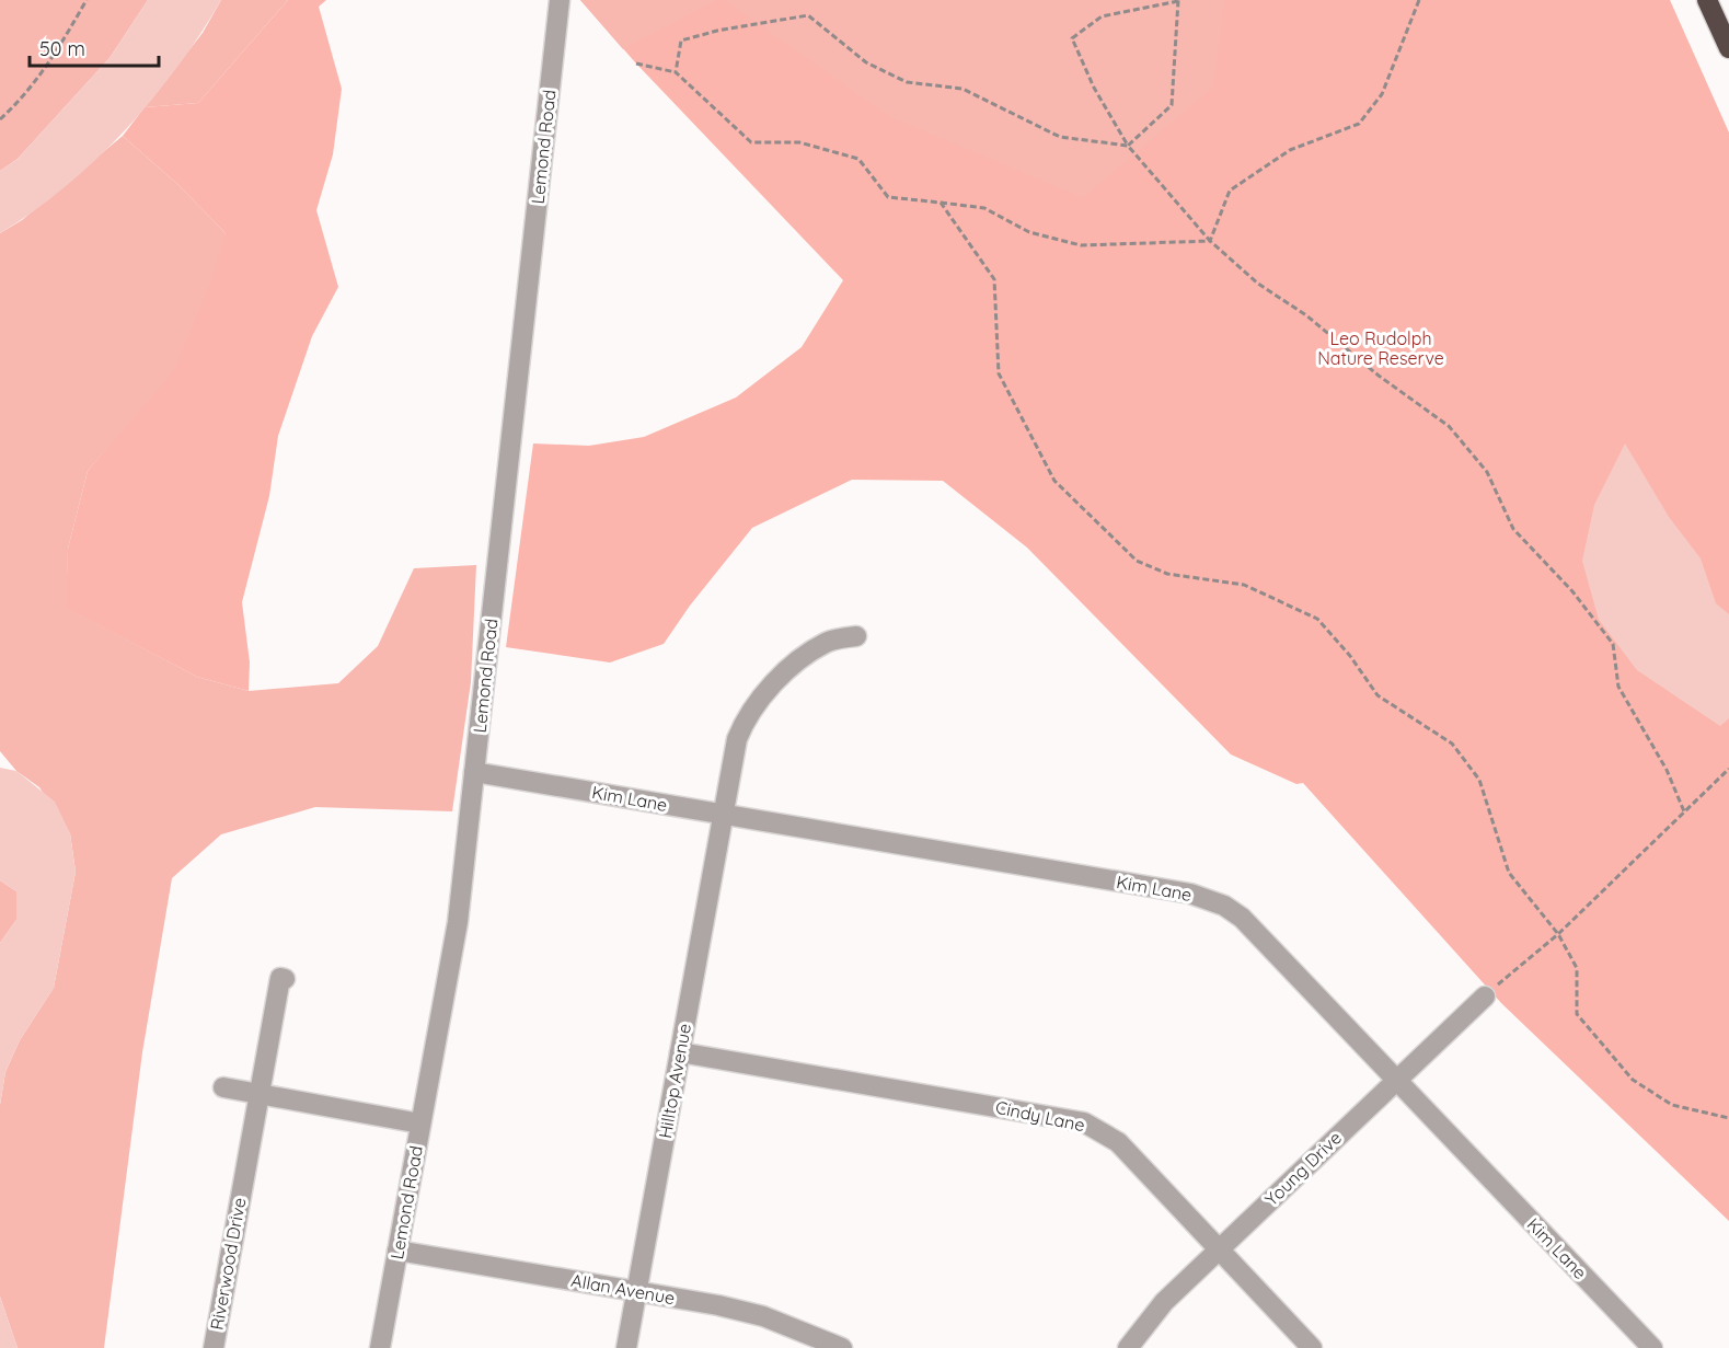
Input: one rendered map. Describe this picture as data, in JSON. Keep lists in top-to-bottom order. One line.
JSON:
{"streets":{"street":["Lemond Road","Kim Lane","Hilltop Avenue","Cindy Lane","Young Drive","Riverwood Drive","Allan Avenue"]},"crossings":[["Lemond Road","Kim Lane"],["Lemond Road","Allan Avenue"],["Kim Lane","Hilltop Avenue"],["Kim Lane","Young Drive"],["Hilltop Avenue","Cindy Lane"],["Hilltop Avenue","Allan Avenue"],["Cindy Lane","Young Drive"]],"parks":["Leo Rudolph Nature Reserve"],"scale_bar":"50 m"}
